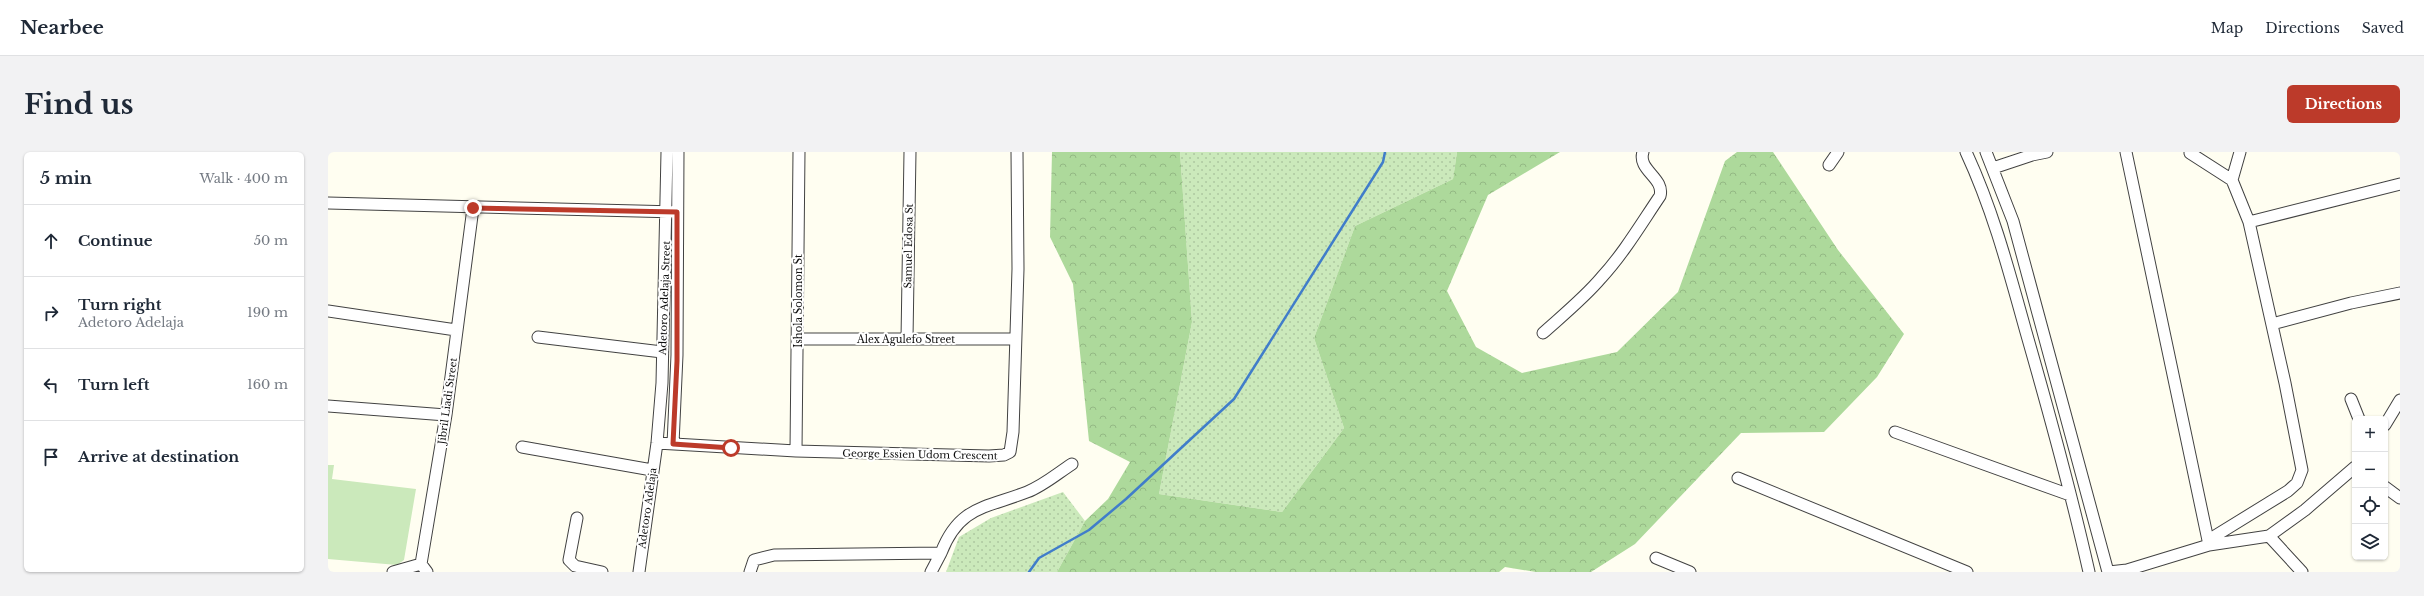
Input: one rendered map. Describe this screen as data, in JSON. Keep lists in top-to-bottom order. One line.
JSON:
{"streets":{"street":["Samuel Edosa St","Adetoro Adelaja Street","Ishola Solomon St","Alex Agulefo Street","Jibril Liadi Street","George Essien Udom Crescent","Adetoro Adelaja"]},"crossings":[["Samuel Edosa St","Alex Agulefo Street"],["Adetoro Adelaja Street","George Essien Udom Crescent"],["Adetoro Adelaja Street","Adetoro Adelaja"],["Ishola Solomon St","Alex Agulefo Street"],["Ishola Solomon St","George Essien Udom Crescent"],["Alex Agulefo Street","George Essien Udom Crescent"],["George Essien Udom Crescent","Adetoro Adelaja"]],"page":{"header":"Nearbee","nav":["Map","Directions","Saved"],"buttons":"Directions","title":"Find us","heading":["5 min","Walk · 400 m"],"list":[["Continue","50 m"],["Turn right","Adetoro Adelaja","190 m"],["Turn left","160 m"],"Arrive at destination"],"map_buttons":["+","−"]}}
